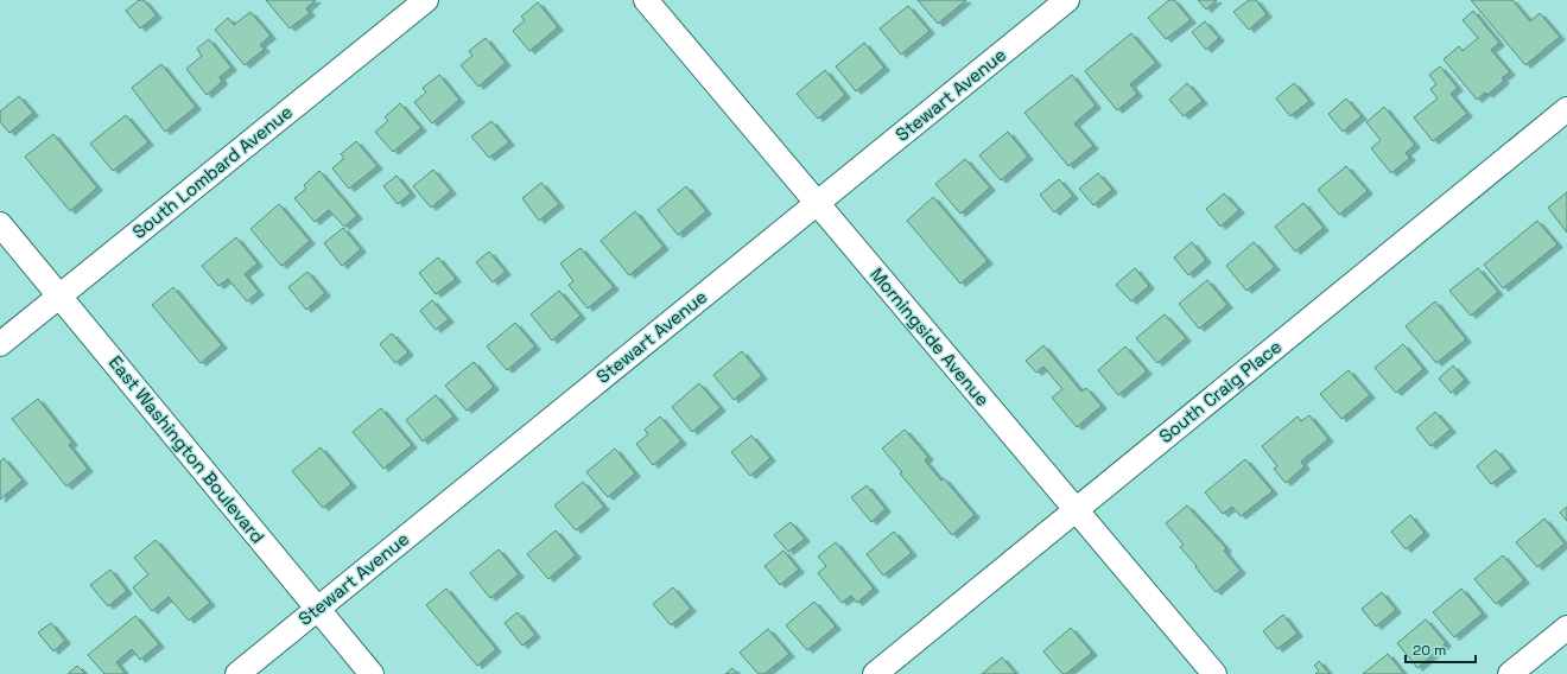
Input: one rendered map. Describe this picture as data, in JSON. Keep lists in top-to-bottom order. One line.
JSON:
{"streets":{"street":["Stewart Avenue","South Lombard Avenue","Morningside Avenue","South Craig Place","East Washington Boulevard"]},"crossings":[["Stewart Avenue","Morningside Avenue"],["Stewart Avenue","East Washington Boulevard"],["South Lombard Avenue","East Washington Boulevard"],["Morningside Avenue","South Craig Place"]],"scale_bar":"20 m"}
